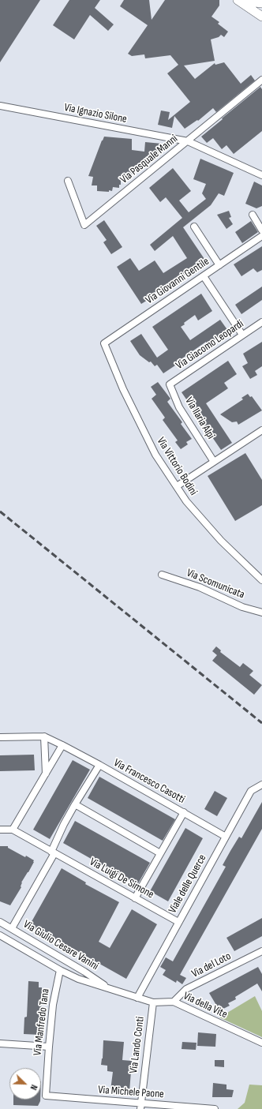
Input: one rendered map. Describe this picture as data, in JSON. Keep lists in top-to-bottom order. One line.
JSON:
{"streets":{"street":["Via Ignazio Silone","Via Pasquale Manni","Via Giovanni Gentile","Via Giacomo Leopardi","Via Ilaria Alpi","Via Vittorio Bodini","Via Scomunicata","Via Francesco Casotti","Via Luigi De Simone","Viale delle Querce","Via Giulio Cesare Vanini","Via del Loto","Via della Vite","Via Manfredo Tana","Via Lando Conti","Via Michele Paone"]},"crossings":[["Via Ignazio Silone","Via Pasquale Manni"],["Via Giovanni Gentile","Via Vittorio Bodini"],["Via Giacomo Leopardi","Via Ilaria Alpi"],["Via Francesco Casotti","Viale delle Querce"],["Via Luigi De Simone","Viale delle Querce"],["Viale delle Querce","Via della Vite"],["Via Giulio Cesare Vanini","Via della Vite"],["Via del Loto","Via della Vite"],["Via della Vite","Via Manfredo Tana"],["Via della Vite","Via Lando Conti"],["Via Manfredo Tana","Via Michele Paone"],["Via Lando Conti","Via Michele Paone"]],"north":"bottom right"}
